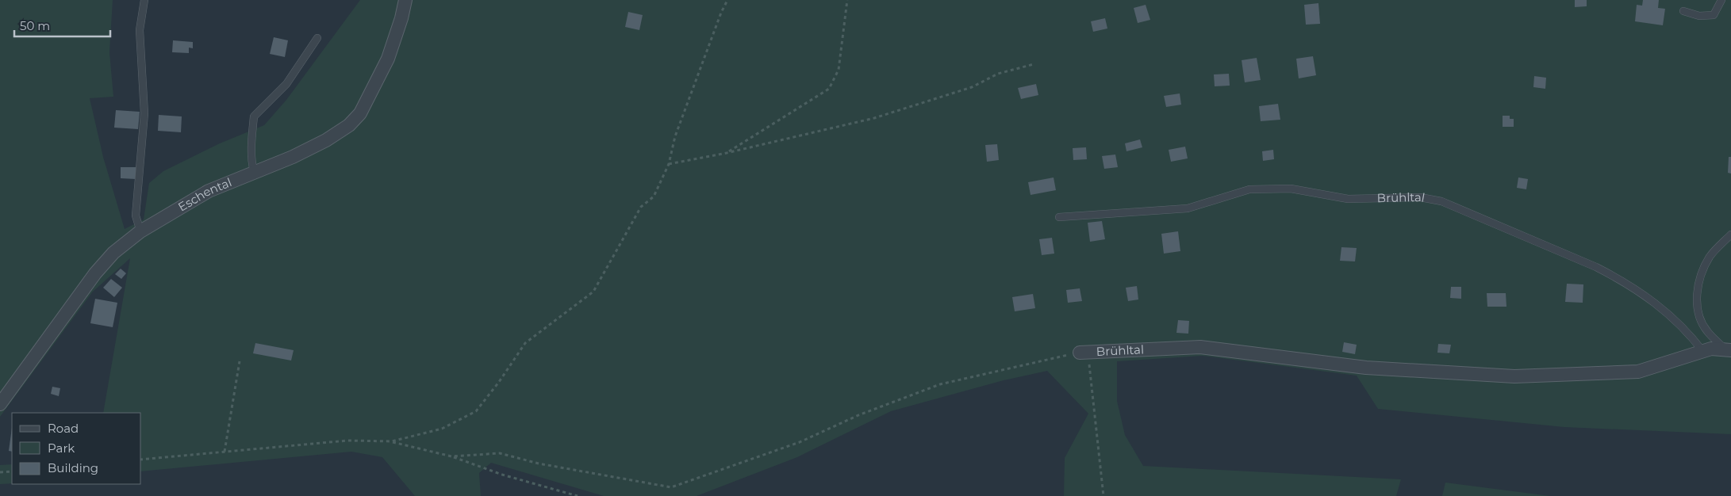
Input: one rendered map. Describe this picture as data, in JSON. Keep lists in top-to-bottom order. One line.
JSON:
{"streets":{"street":["Eschental","Brühltal"]},"legend":["Road","Park","Building"],"scale_bar":"50 m"}
